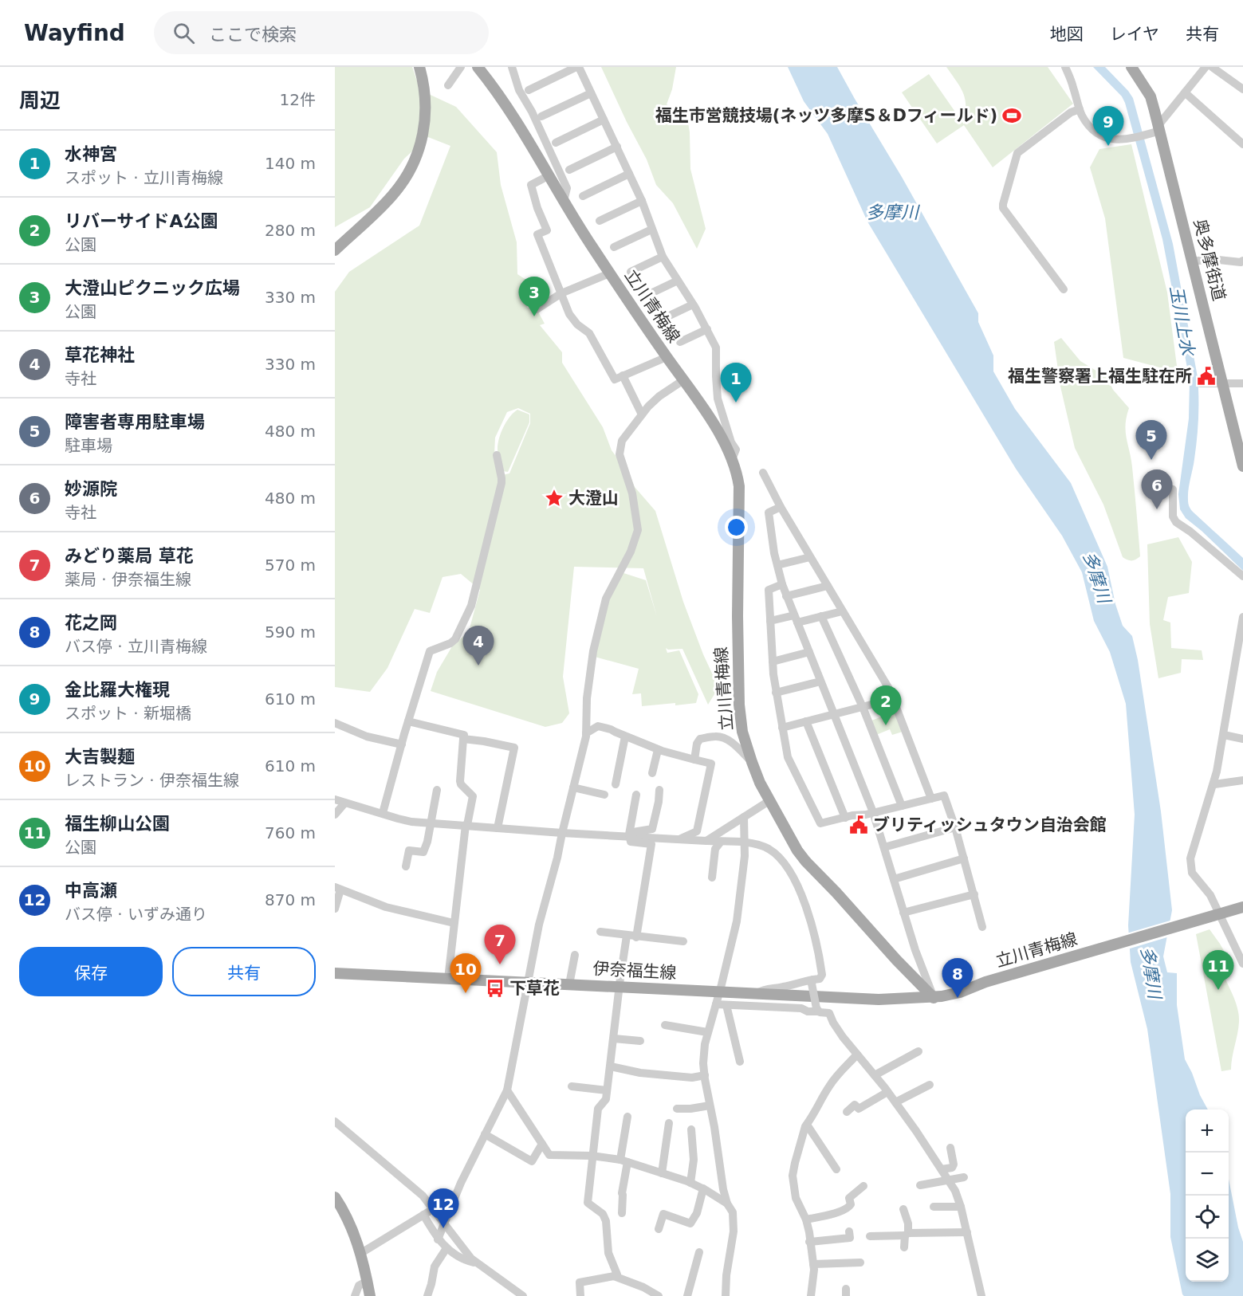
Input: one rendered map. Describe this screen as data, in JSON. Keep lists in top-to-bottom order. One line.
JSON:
{"streets":{"main road":["奥多摩街道","立川青梅線","伊奈福生線"]},"crossings":[["立川青梅線","伊奈福生線"]],"water":["多摩川","玉川上水"],"places":{"sports":["福生市営競技場(ネッツ多摩S＆Dフィールド)"],"public building":["福生警察署上福生駐在所","ブリティッシュタウン自治会館"],"place":["大澄山"],"bus stop":["下草花"]},"page":{"header":"Wayfind","search":"ここで検索","nav":["地図","レイヤ","共有"],"heading":["周辺","12件"],"pins":["9","3","1","5","6","4","2","7","11","10","8","12"],"list":[{"mark":"1","name":"水神宮","note":"スポット · 立川青梅線","value":"140 m"},{"mark":"2","name":"リバーサイドA公園","note":"公園","value":"280 m"},{"mark":"3","name":"大澄山ピクニック広場","note":"公園","value":"330 m"},{"mark":"4","name":"草花神社","note":"寺社","value":"330 m"},{"mark":"5","name":"障害者専用駐車場","note":"駐車場","value":"480 m"},{"mark":"6","name":"妙源院","note":"寺社","value":"480 m"},{"mark":"7","name":"みどり薬局 草花","note":"薬局 · 伊奈福生線","value":"570 m"},{"mark":"8","name":"花之岡","note":"バス停 · 立川青梅線","value":"590 m"},{"mark":"9","name":"金比羅大権現","note":"スポット · 新堀橋","value":"610 m"},{"mark":"10","name":"大吉製麺","note":"レストラン · 伊奈福生線","value":"610 m"},{"mark":"11","name":"福生柳山公園","note":"公園","value":"760 m"},{"mark":"12","name":"中高瀬","note":"バス停 · いずみ通り","value":"870 m"}],"buttons":["保存","共有"],"map_buttons":["+","−"]}}
